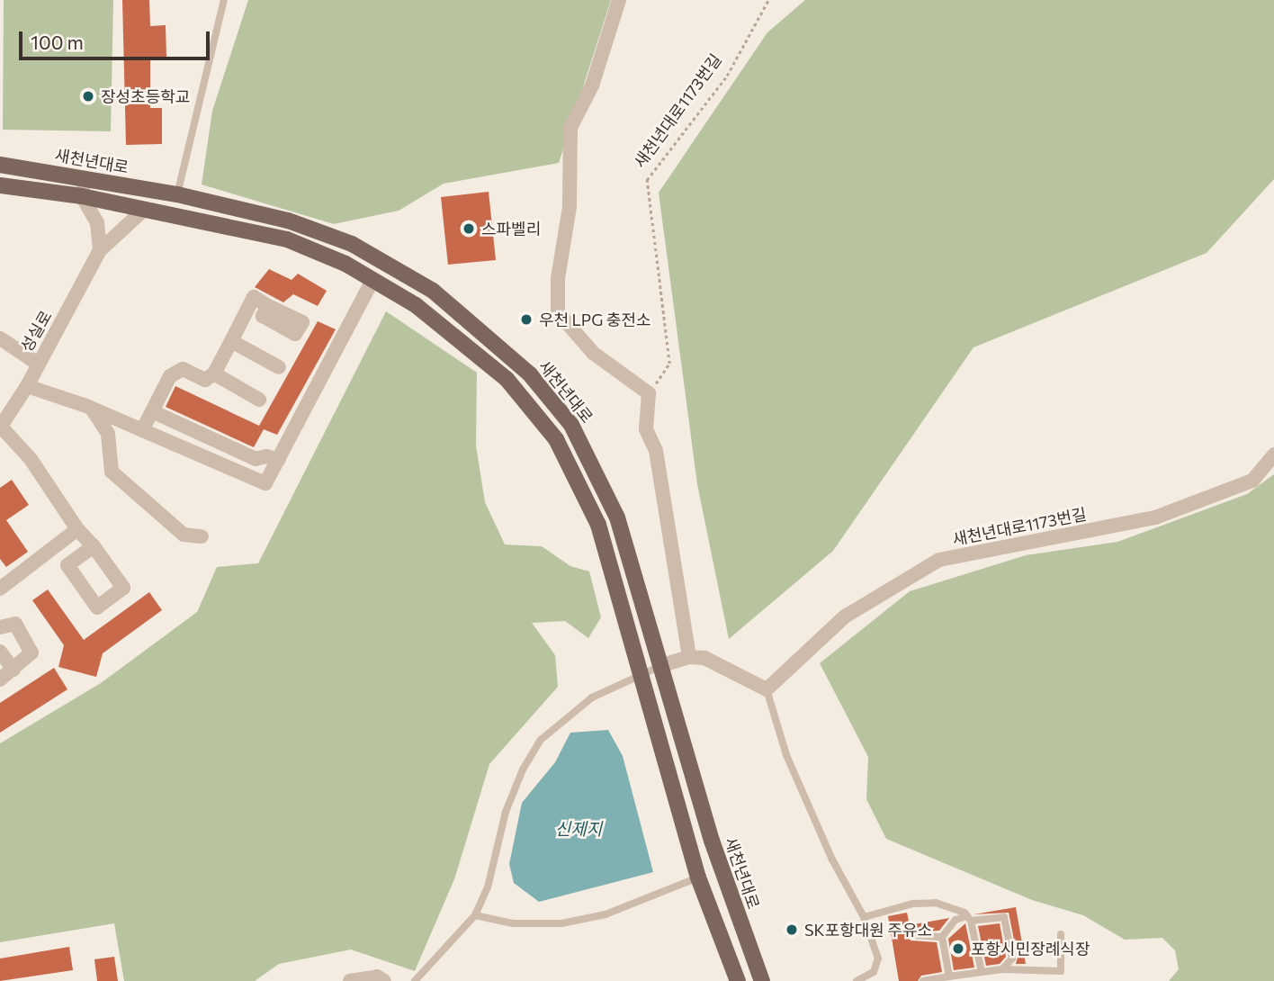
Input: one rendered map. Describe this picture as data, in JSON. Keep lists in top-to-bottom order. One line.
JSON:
{"streets":{"main road":["새천년대로"],"street":["새천년대로1173번길","성실로"]},"water":["신제지"],"places":["장성초등학교","스파벨리","우천 LPG 충전소","SK포항대원 주유소","포항시민장례식장"],"scale_bar":"100 m"}
